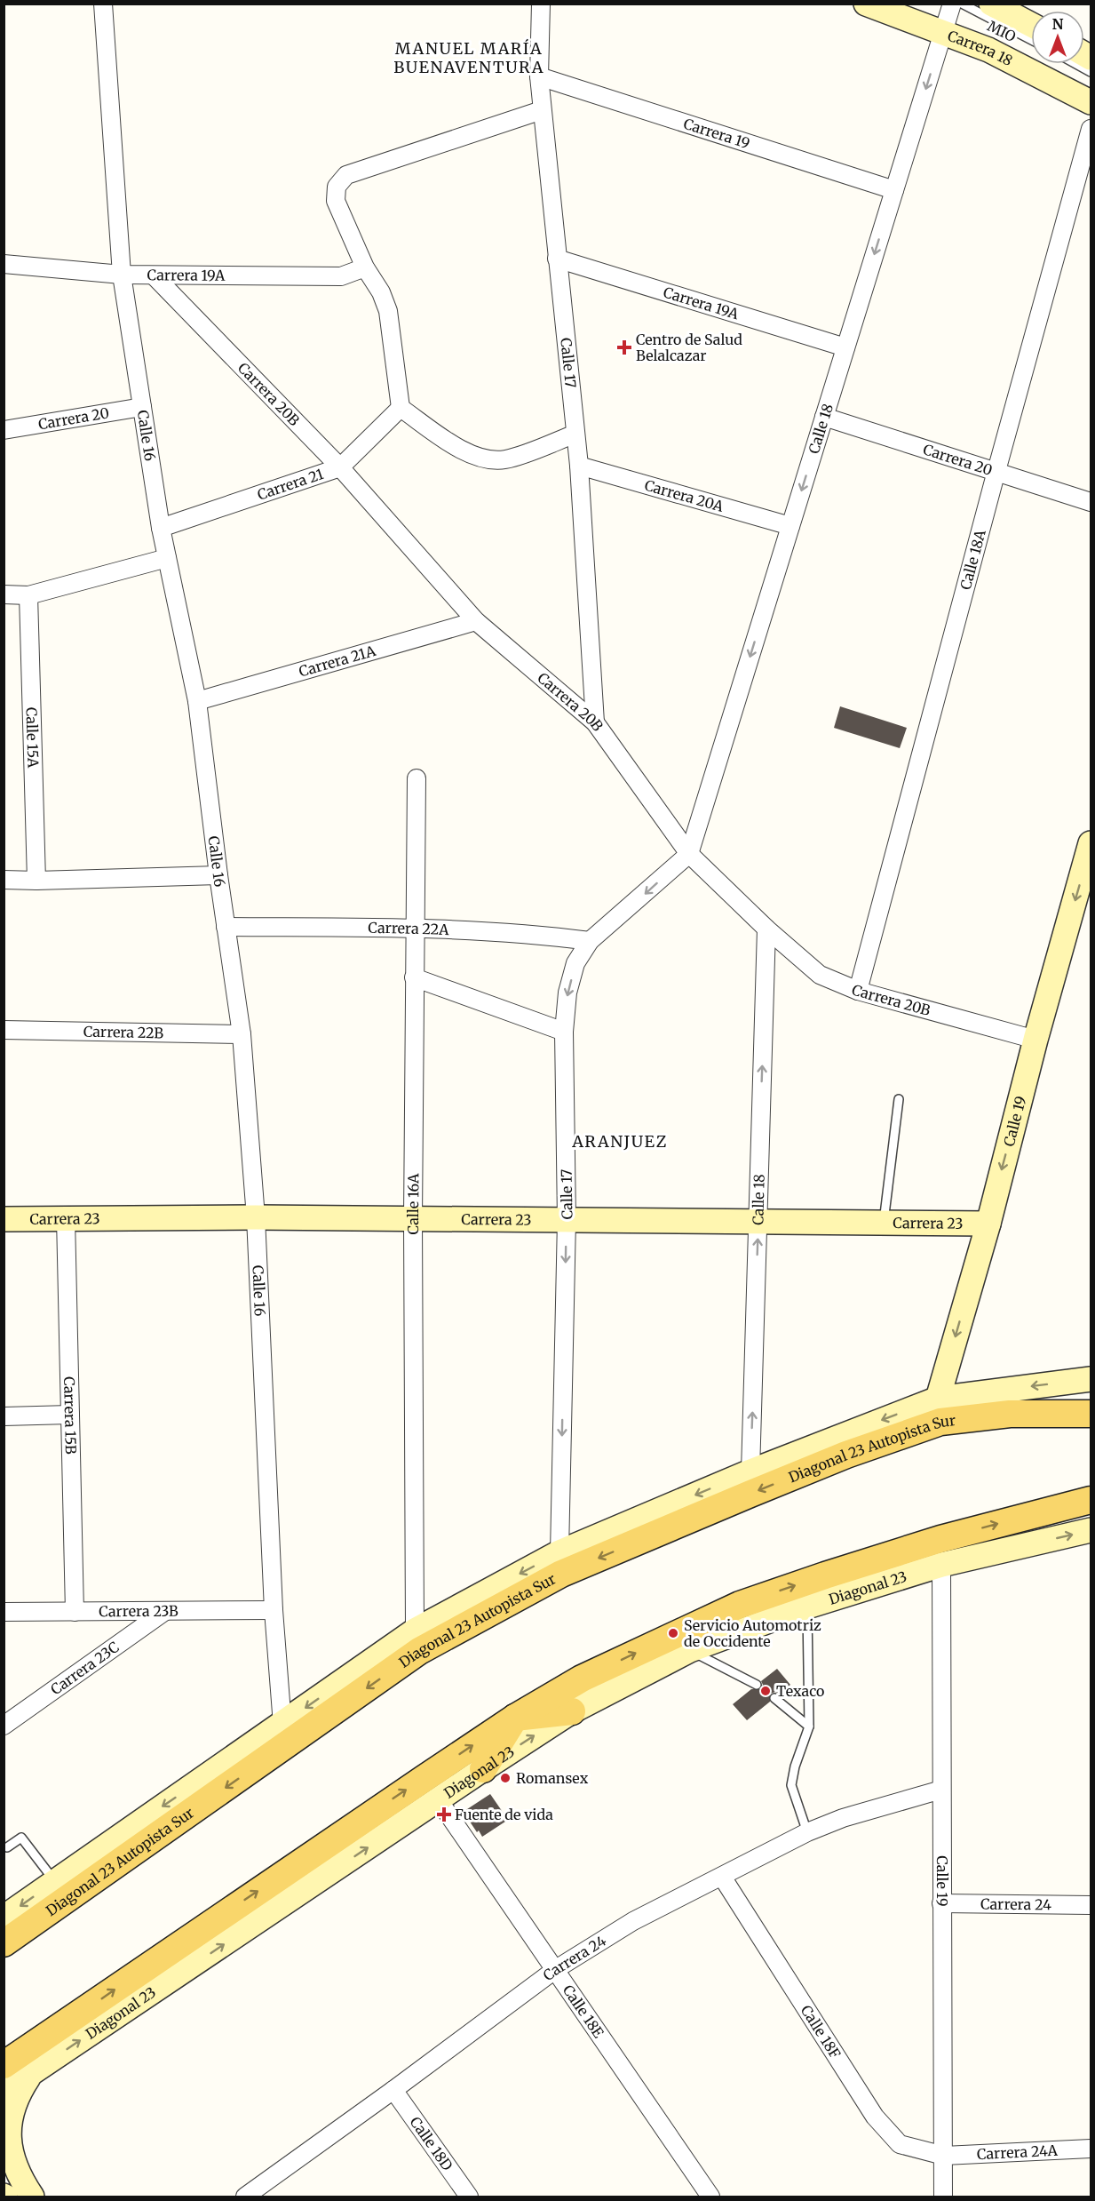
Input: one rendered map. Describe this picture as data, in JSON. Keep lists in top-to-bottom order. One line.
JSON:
{"streets":{"main road":["Diagonal 23 Autopista Sur"],"street":["Carrera 18","Carrera 19","Carrera 19A","Calle 17","Carrera 20B","Carrera 20","Calle 18","Calle 16","Carrera 21","Carrera 20A","Calle 18A","Carrera 21A","Calle 15A","Carrera 22A","Carrera 22B","Calle 19","Calle 16A","Carrera 23","Carrera 15B","Diagonal 23","Carrera 23B","Carrera 23C","Carrera 24","Calle 18E","Calle 18F","Calle 18D","Carrera 24A"],"lane":["MIO"]},"crossings":[["Carrera 18","Calle 18"],["Carrera 19","Calle 17"],["Carrera 19","Calle 18"],["Carrera 19A","Calle 17"],["Carrera 19A","Carrera 20B"],["Carrera 19A","Calle 18"],["Carrera 19A","Calle 16"],["Calle 17","Carrera 20B"],["Calle 17","Calle 18"],["Calle 17","Carrera 20A"],["Calle 17","Carrera 22A"],["Calle 17","Carrera 23"],["Carrera 20B","Calle 18"],["Carrera 20B","Carrera 21"],["Carrera 20B","Calle 18A"],["Carrera 20B","Carrera 21A"],["Carrera 20B","Calle 19"],["Carrera 20","Calle 18"],["Carrera 20","Calle 16"],["Carrera 20","Calle 18A"],["Calle 18","Carrera 20A"],["Calle 18","Carrera 23"],["Calle 16","Carrera 21"],["Calle 16","Carrera 21A"],["Calle 16","Carrera 22A"],["Calle 16","Carrera 22B"],["Calle 16","Carrera 23"],["Calle 16","Carrera 23B"],["Carrera 22A","Calle 16A"],["Calle 19","Carrera 23"],["Calle 19","Diagonal 23 Autopista Sur"],["Calle 19","Diagonal 23"],["Calle 19","Carrera 24"],["Calle 19","Calle 18F"],["Calle 19","Carrera 24A"],["Calle 16A","Carrera 23"],["Carrera 23","Carrera 15B"],["Carrera 15B","Carrera 23B"],["Diagonal 23","Calle 18E"],["Carrera 23B","Carrera 23C"],["Carrera 24","Calle 18E"],["Carrera 24","Calle 18F"],["Carrera 24","Calle 18D"],["Calle 18F","Carrera 24A"]],"one_way":["Calle 17","Calle 19"],"districts":["MANUEL MARÍA BUENAVENTURA","ARANJUEZ"],"places":{"health":["Centro de Salud Belalcazar","Fuente de vida"],"other":["Servicio Automotriz de Occidente","Texaco","Romansex"]},"north":"top"}
